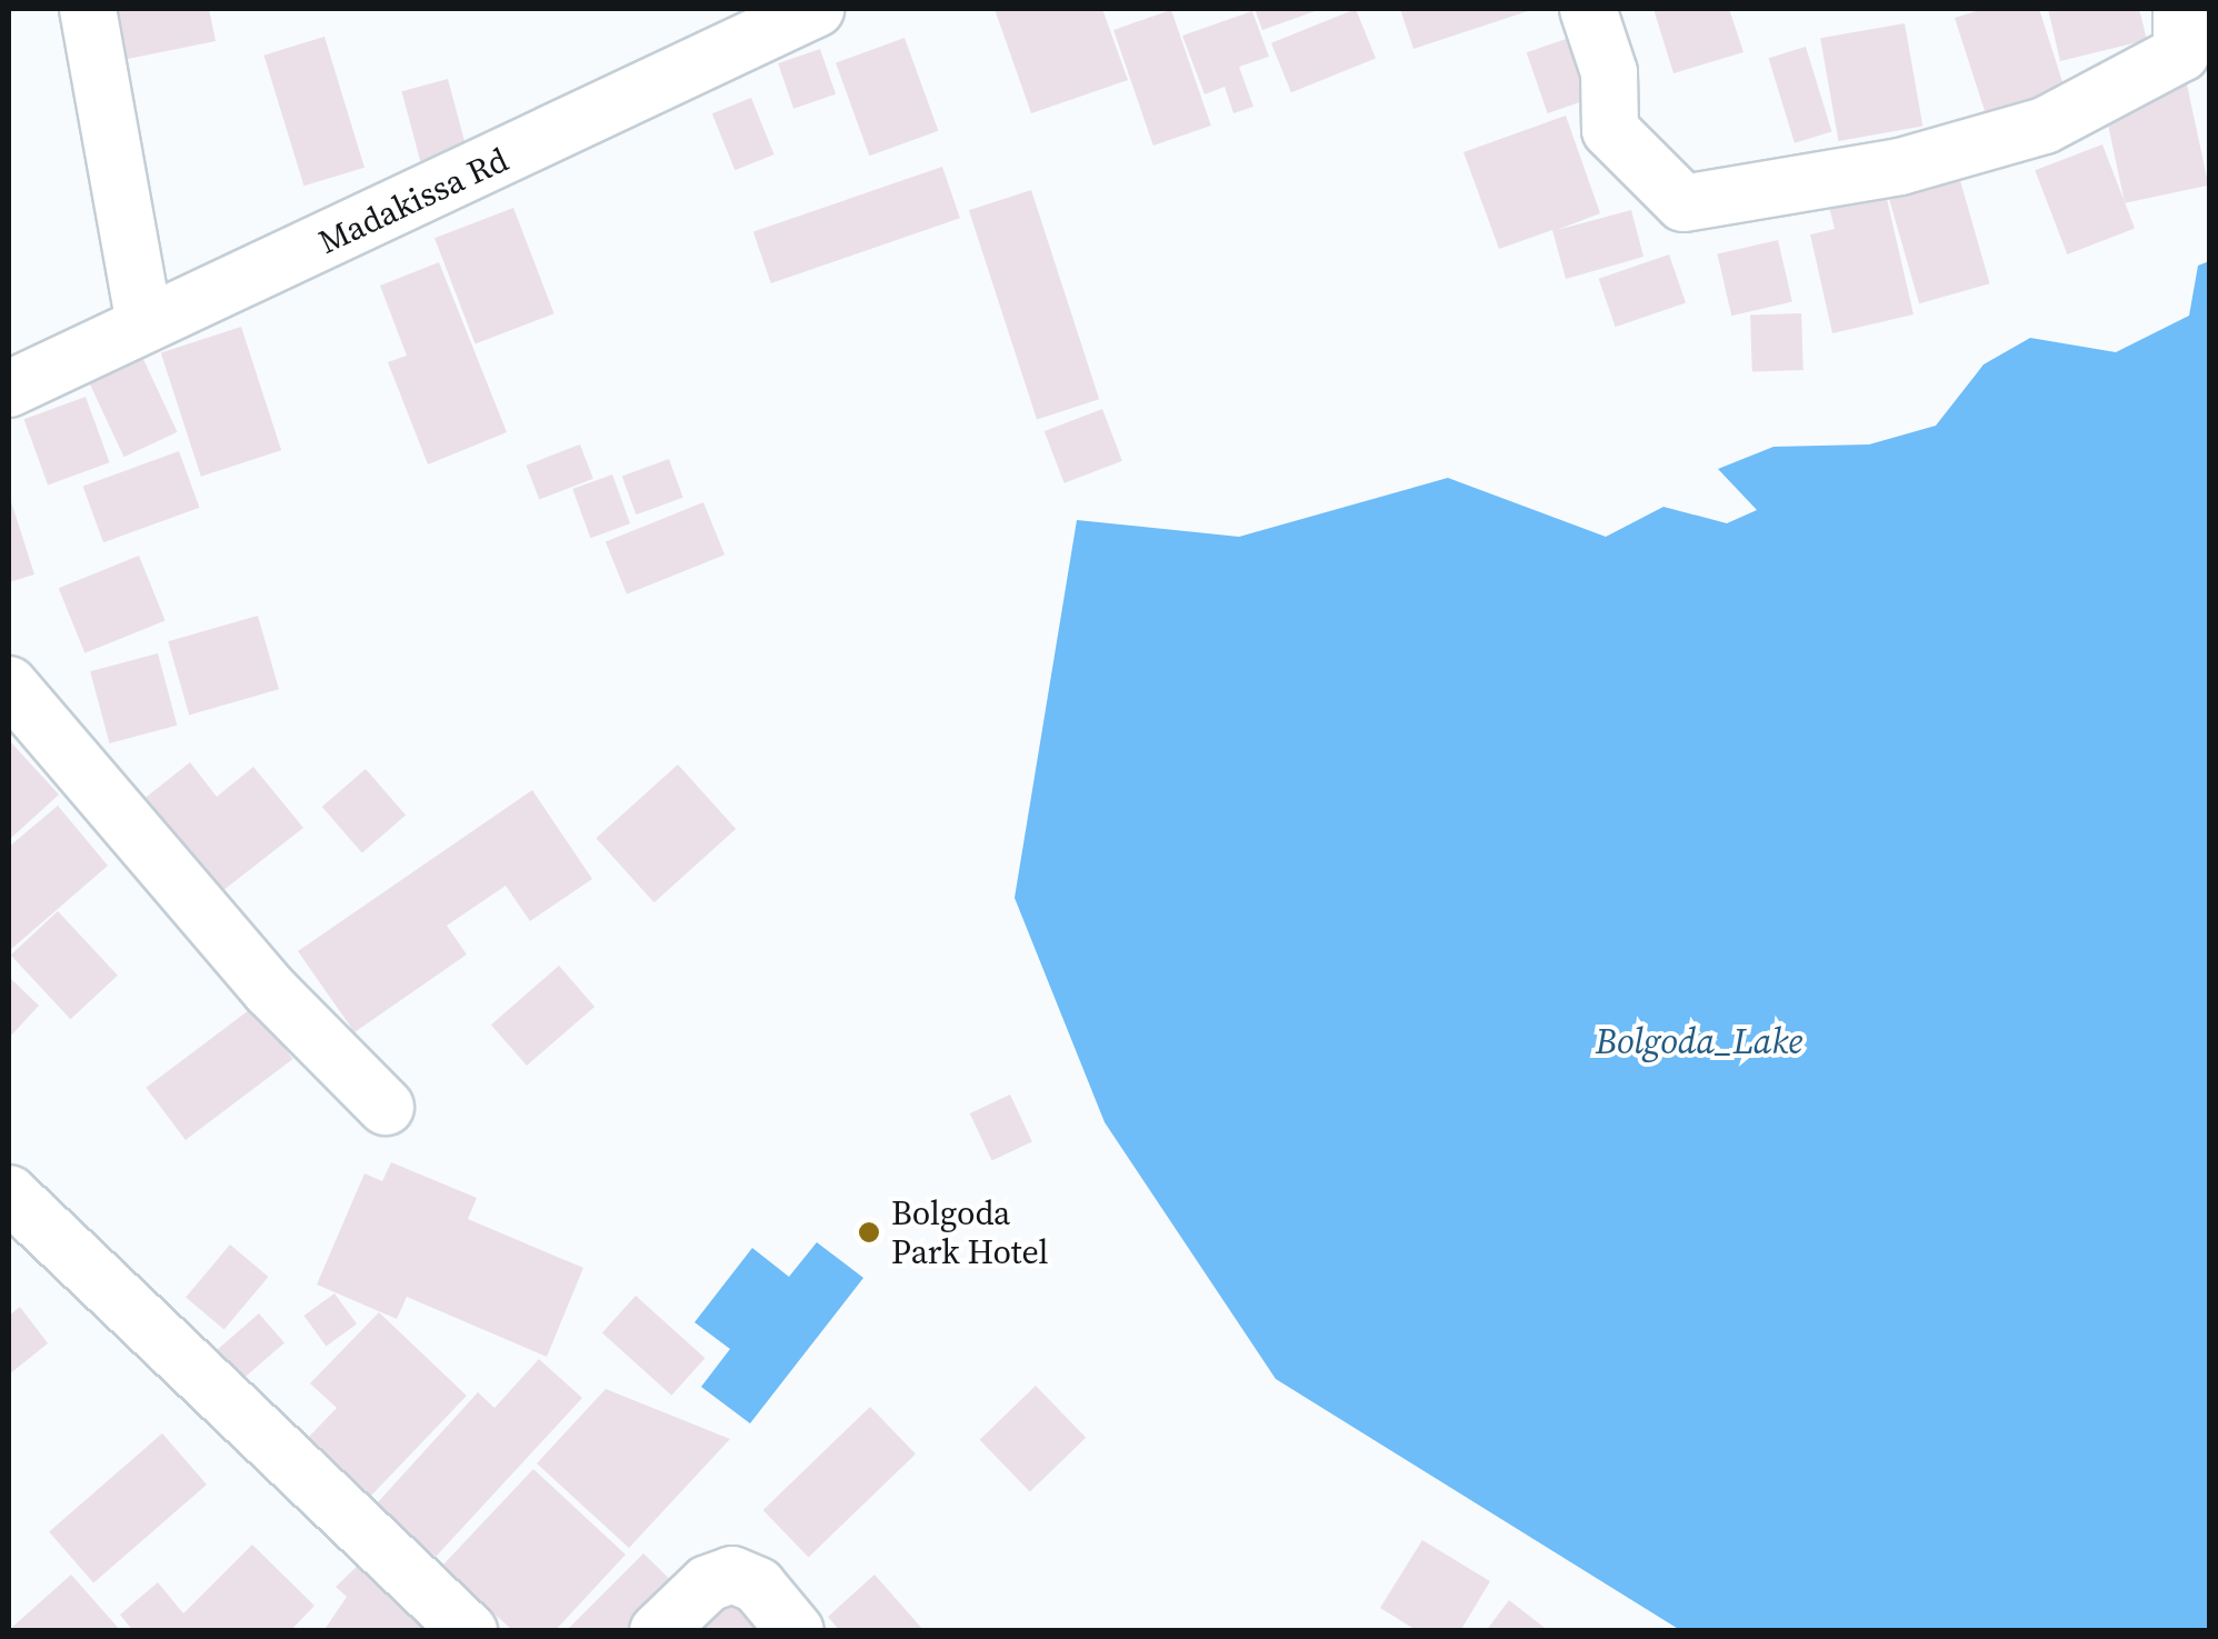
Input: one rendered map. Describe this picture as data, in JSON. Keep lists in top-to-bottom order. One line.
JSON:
{"streets":{"street":["Madakissa Rd"]},"water":["Bolgoda_Lake"],"places":["Bolgoda Park Hotel"]}
